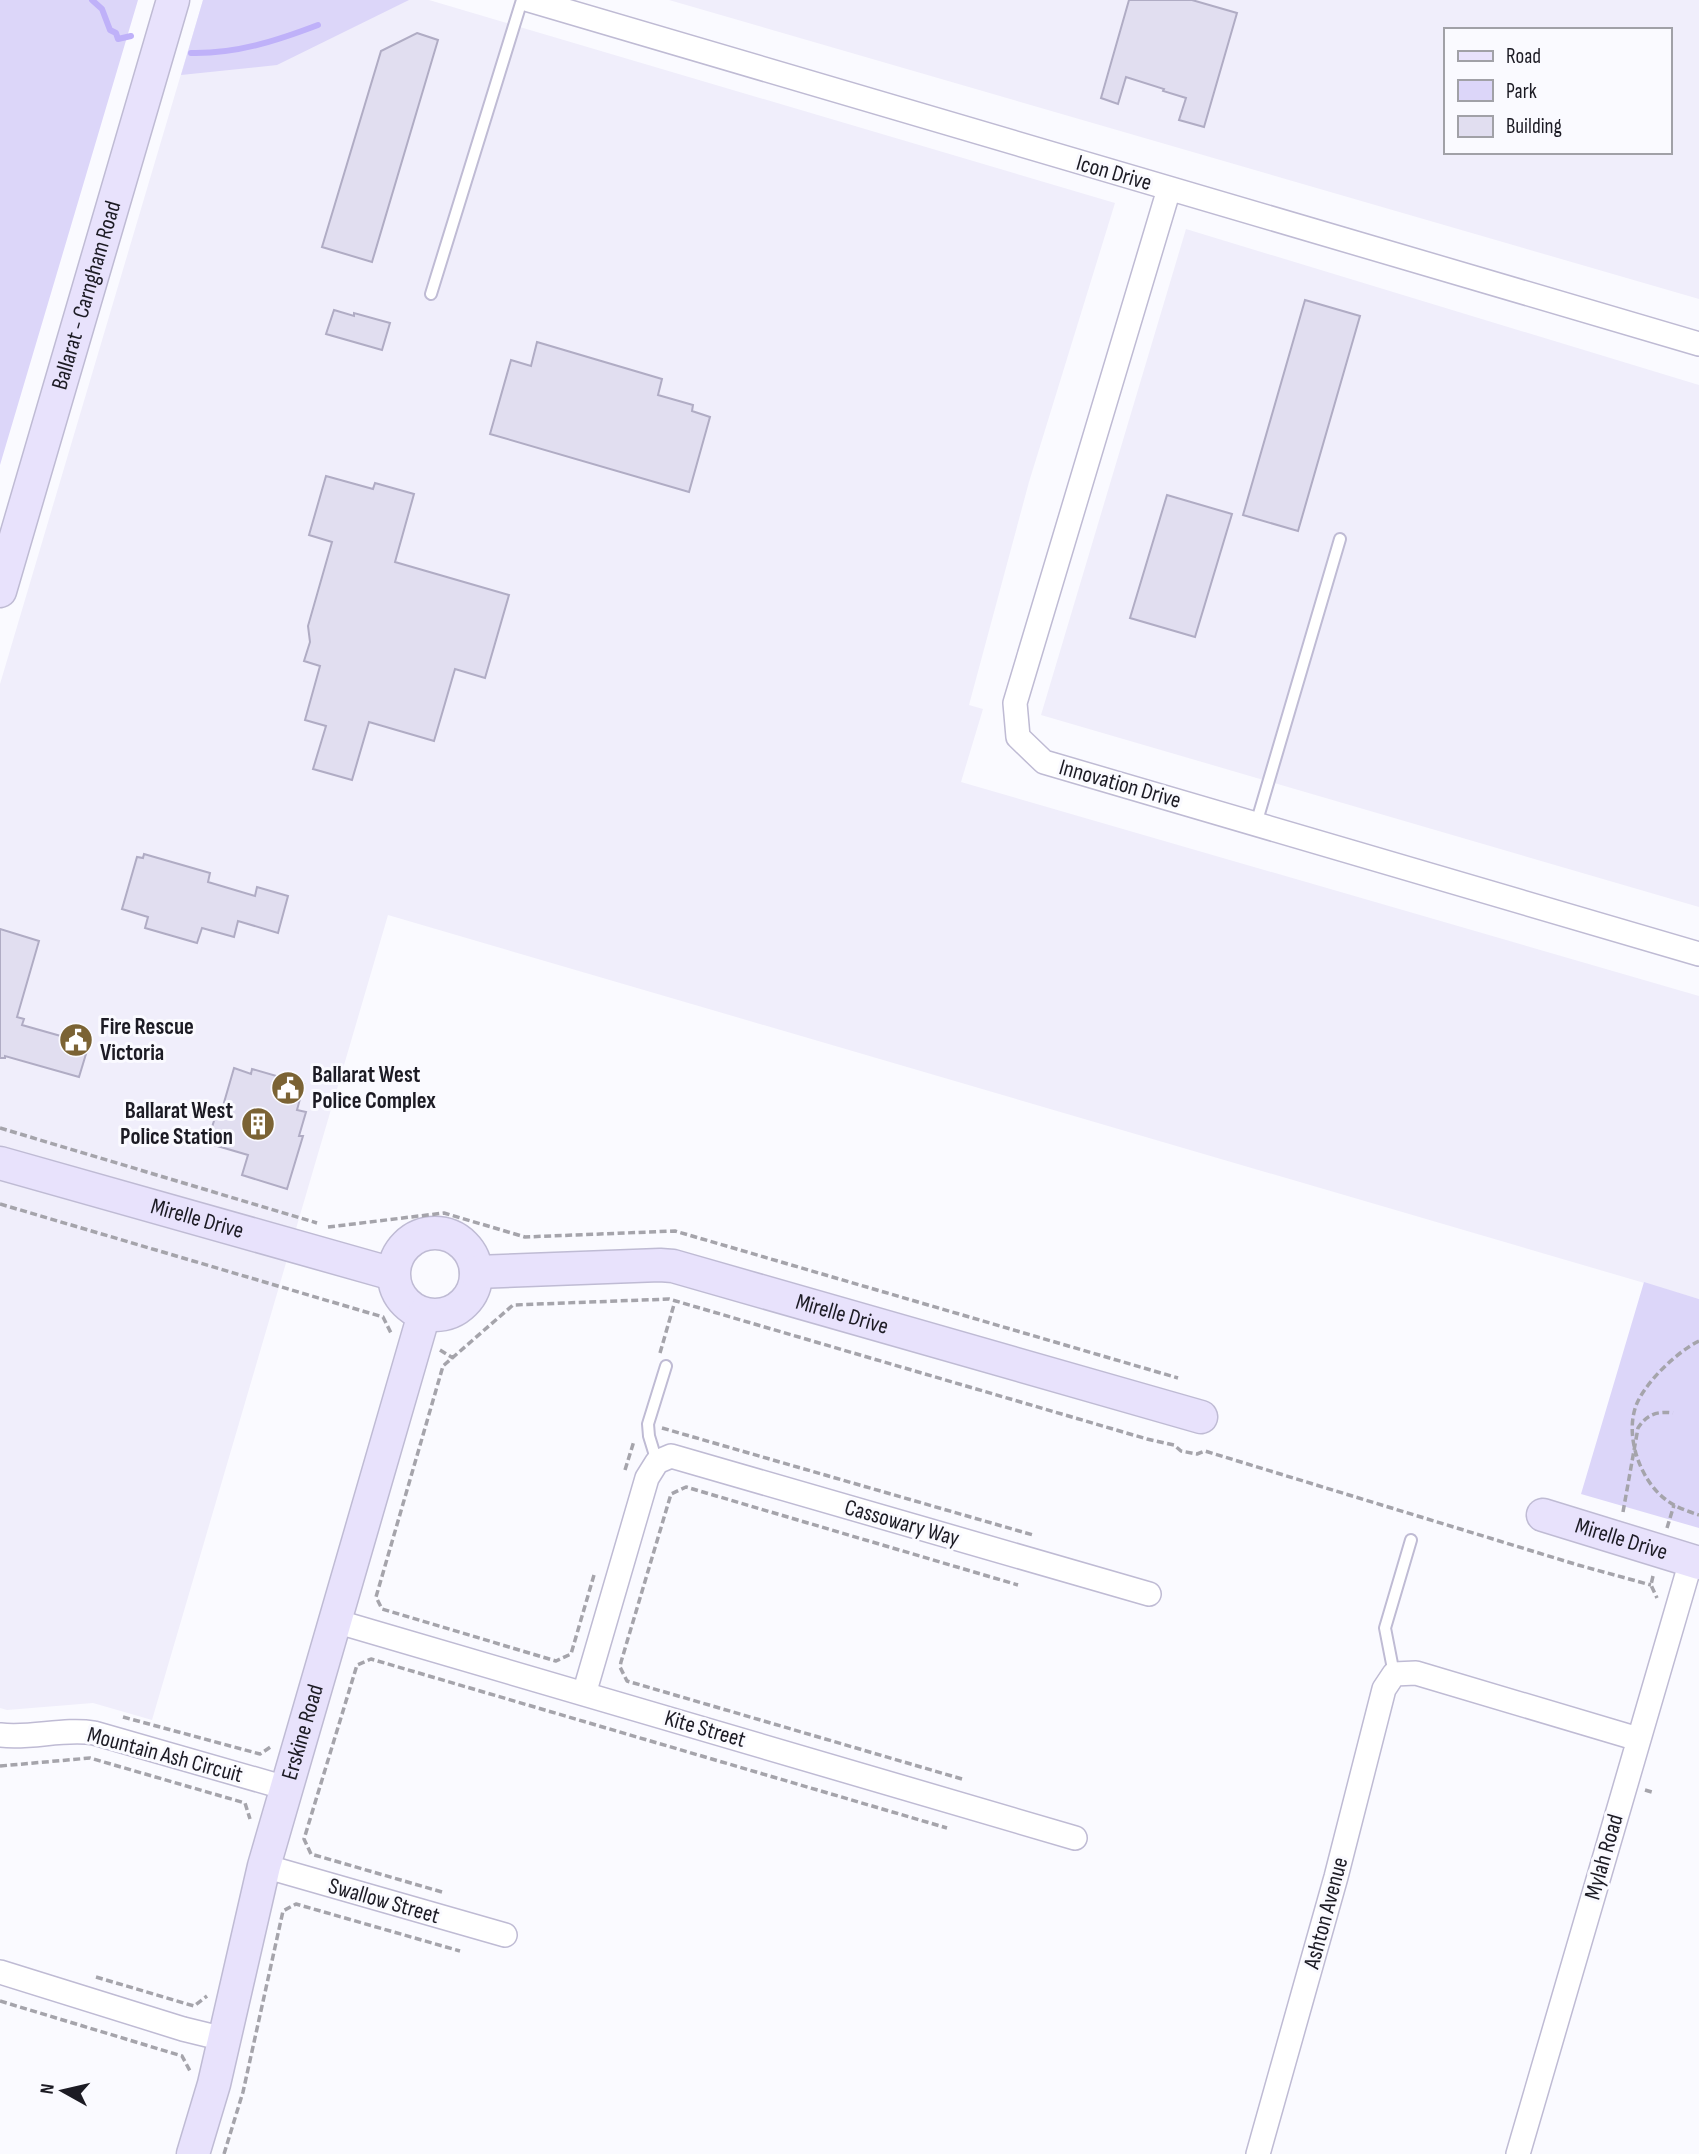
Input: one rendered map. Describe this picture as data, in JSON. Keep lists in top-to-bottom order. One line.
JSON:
{"streets":{"street":["Icon Drive","Ballarat - Carngham Road","Innovation Drive","Mirelle Drive","Cassowary Way","Kite Street","Erskine Road","Mountain Ash Circuit","Mylah Road","Swallow Street","Ashton Avenue"]},"crossings":[["Icon Drive","Innovation Drive"],["Mirelle Drive","Erskine Road"],["Mirelle Drive","Mylah Road"],["Kite Street","Erskine Road"],["Erskine Road","Mountain Ash Circuit"],["Erskine Road","Swallow Street"]],"places":{"public building":["Fire Rescue Victoria","Ballarat West Police Complex"],"building":["Ballarat West Police Station"]},"legend":["Road","Park","Building"],"north":"left"}
